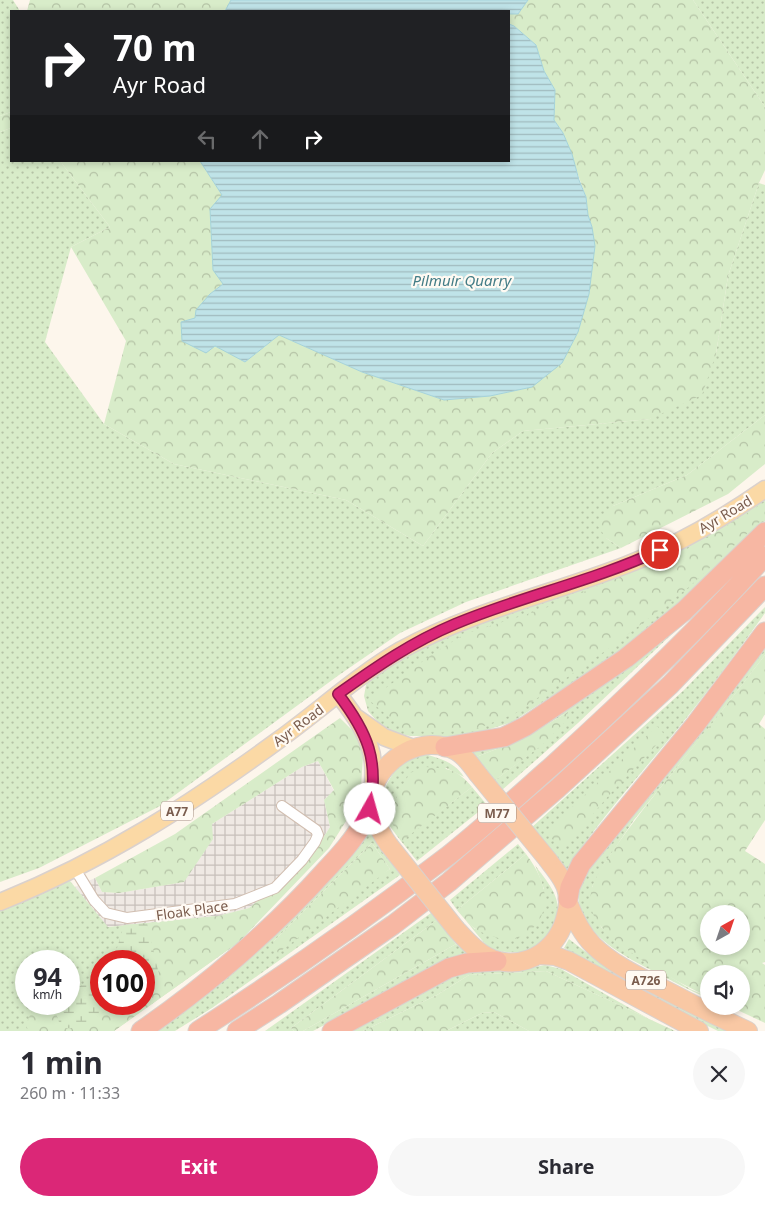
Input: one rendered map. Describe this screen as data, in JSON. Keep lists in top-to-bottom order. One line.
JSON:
{"streets":{"highway":["M77","A726"],"main road":["Ayr Road","A77"],"street":["Floak Place"]},"crossings":[["Ayr Road","Floak Place"],["Ayr Road","A726"]],"water":["Pilmuir Quarry"],"north":"top right","page":{"turn":["70 m","Ayr Road"],"speed":"94 km/h","limit":"100","heading":["1 min","260 m · 11:33"],"buttons":["Exit","Share"]}}
